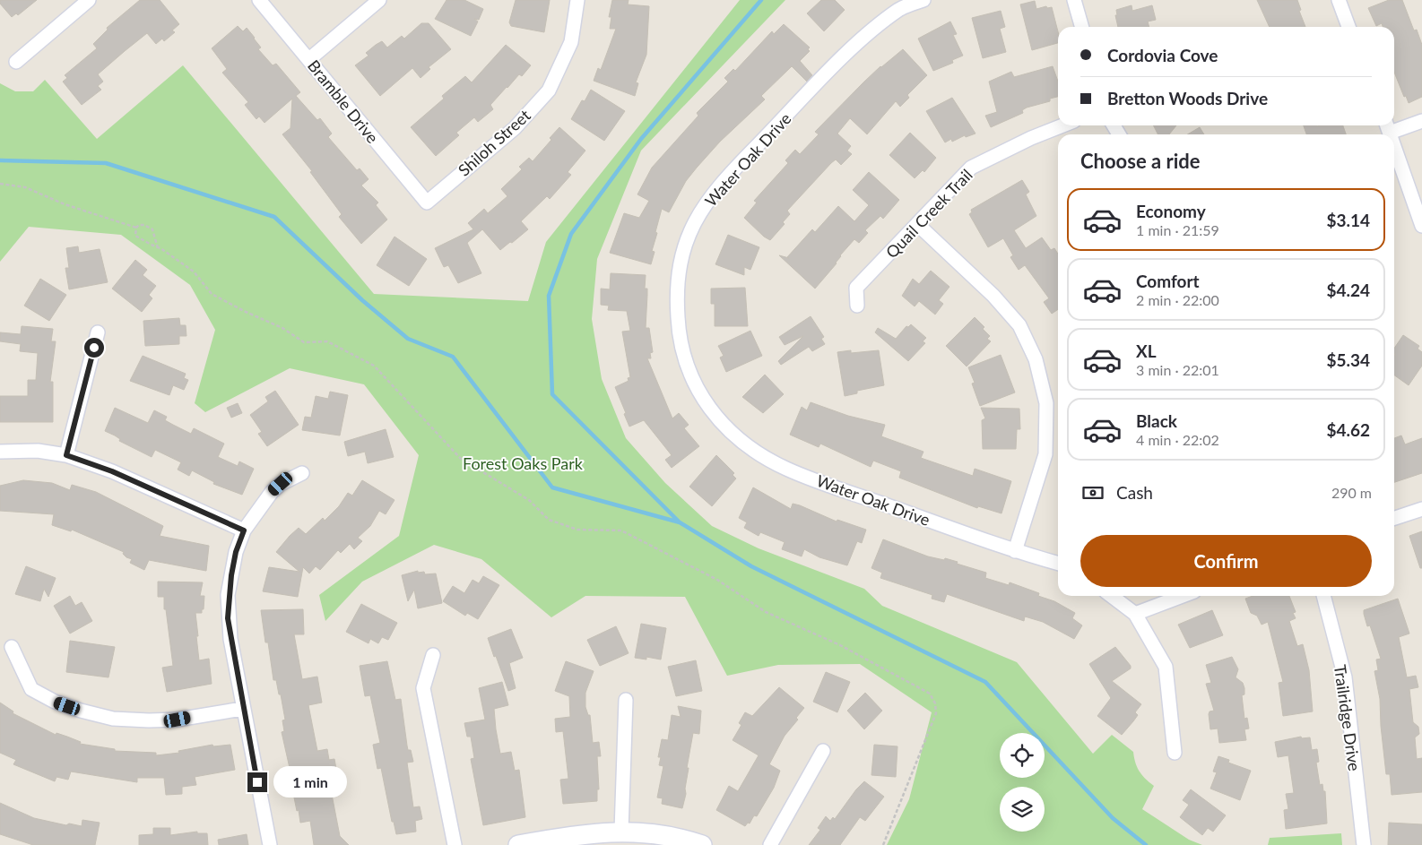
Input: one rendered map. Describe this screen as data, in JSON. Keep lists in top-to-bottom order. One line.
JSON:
{"streets":{"street":["Bramble Drive","Shiloh Street","Water Oak Drive","Quail Creek Trail","Trailridge Drive"]},"crossings":[["Bramble Drive","Shiloh Street"]],"parks":["Forest Oaks Park"],"page":{"banner":["Cordovia Cove","Bretton Woods Drive"],"heading":"Choose a ride","list":[{"name":"Economy","note":"1 min · 21:59","value":"$3.14"},{"name":"Comfort","note":"2 min · 22:00","value":"$4.24"},{"name":"XL","note":"3 min · 22:01","value":"$5.34"},{"name":"Black","note":"4 min · 22:02","value":"$4.62"}],"pay":["Cash","290 m"],"buttons":"Confirm","bubble":"1 min"}}
